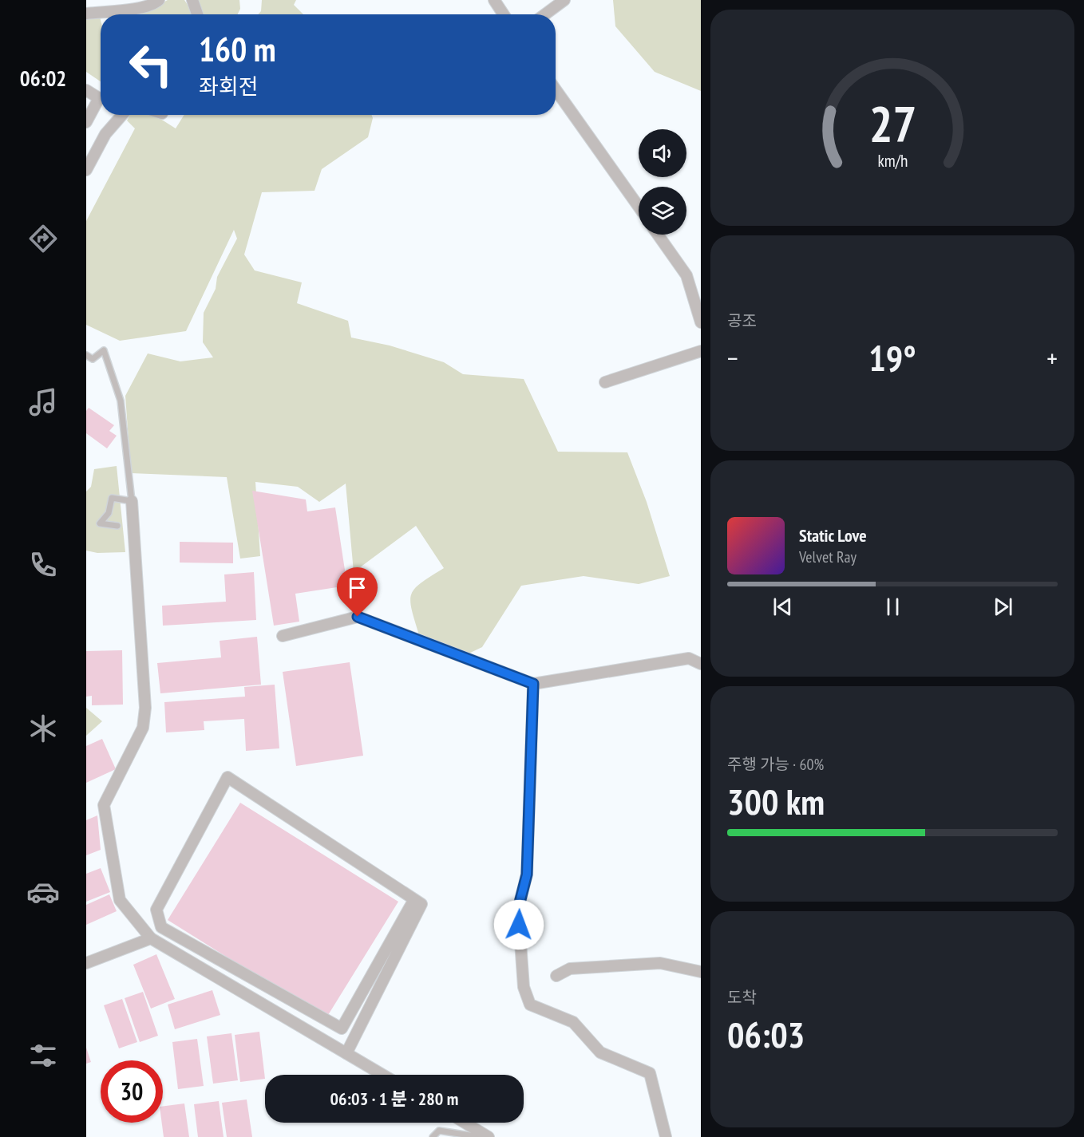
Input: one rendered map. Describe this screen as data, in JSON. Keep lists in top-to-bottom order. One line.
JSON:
{"page":{"tabs":"06:02","turn":["160 m","좌회전"],"tile":["공조",["주행 가능 · 60%","300 km"],["도착","06:03"]],"heat":["−","19°","+"],"song":["Static Love","Velvet Ray"],"limit":"30","trip":"06:03 · 1 분 · 280 m","gauge":["27","km/h"]}}
